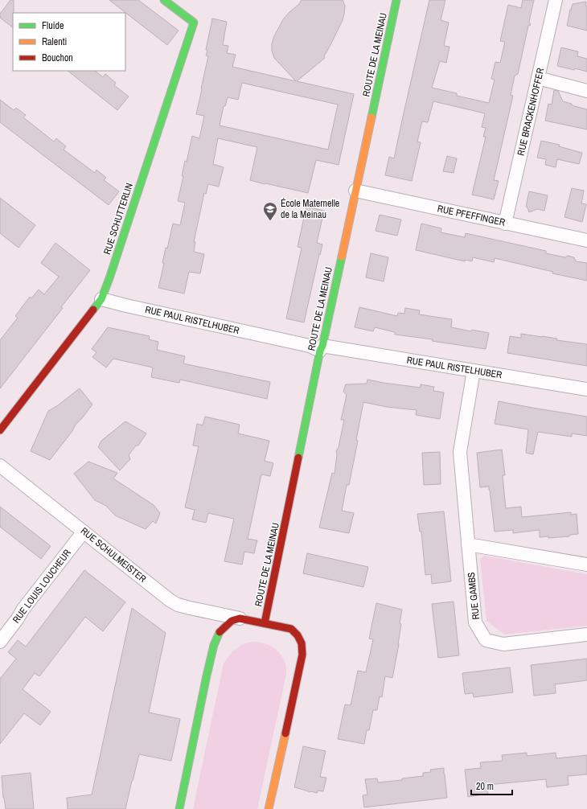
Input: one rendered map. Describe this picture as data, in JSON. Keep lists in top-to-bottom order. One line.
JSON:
{"streets":{"street":["ROUTE DE LA MEINAU","RUE BRACKENHOFFER","RUE PFEFFINGER","RUE SCHUTTERLIN","RUE PAUL RISTELHUBER","RUE SCHULMEISTER","RUE LOUIS LOUCHEUR","RUE GAMBS"]},"crossings":[["ROUTE DE LA MEINAU","RUE PFEFFINGER"],["ROUTE DE LA MEINAU","RUE PAUL RISTELHUBER"],["RUE BRACKENHOFFER","RUE PFEFFINGER"],["RUE SCHUTTERLIN","RUE PAUL RISTELHUBER"],["RUE PAUL RISTELHUBER","RUE GAMBS"],["RUE SCHULMEISTER","RUE LOUIS LOUCHEUR"]],"places":{"school or university":["École Maternelle de la Meinau"]},"legend":["Fluide","Ralenti","Bouchon"],"scale_bar":"20 m"}
